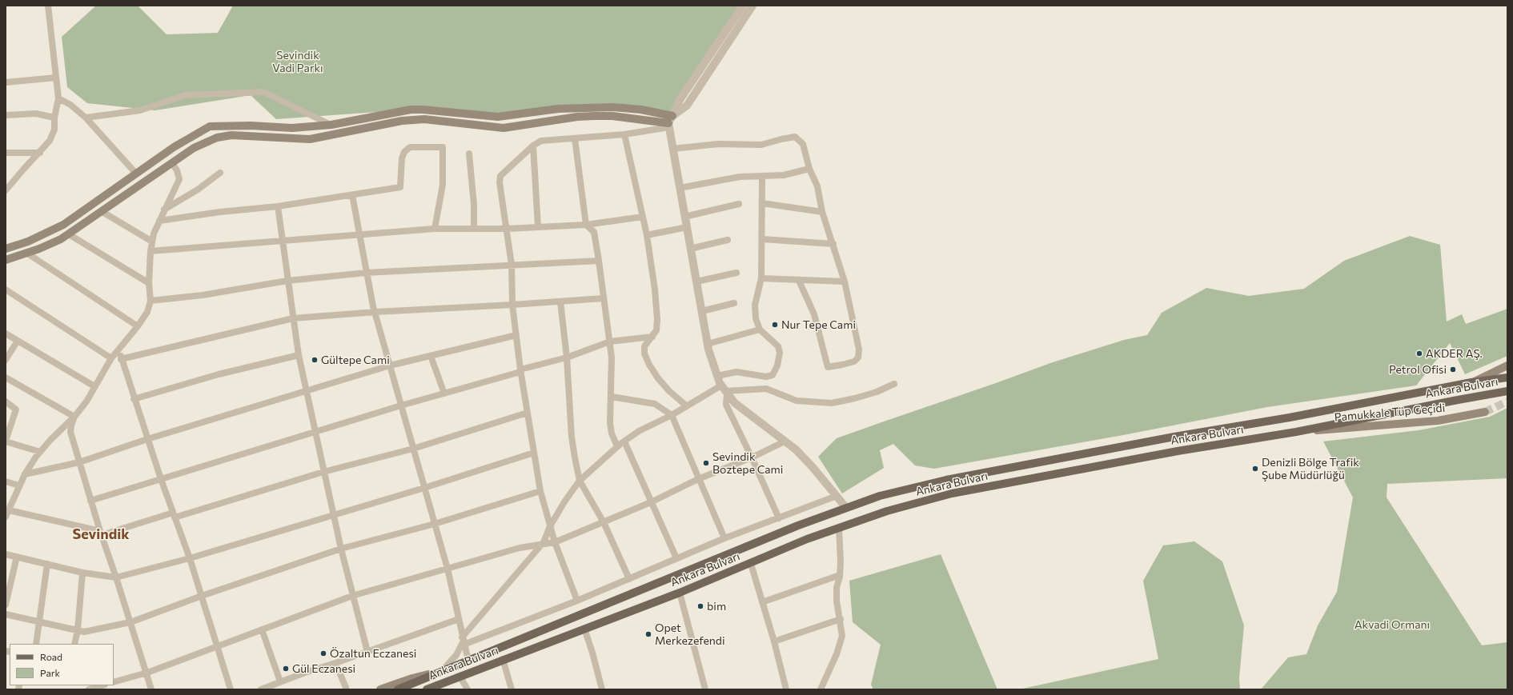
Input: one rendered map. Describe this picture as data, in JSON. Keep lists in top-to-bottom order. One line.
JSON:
{"streets":{"main road":["Ankara Bulvarı","Pamukkale Tüp Geçidi"]},"crossings":[["Ankara Bulvarı","Pamukkale Tüp Geçidi"]],"districts":["Sevindik"],"parks":["Sevindik Vadi Parkı","Akvadi Ormanı"],"places":["Nur Tepe Cami","AKDER AŞ.","Gültepe Cami","Petrol Ofisi","Sevindik Boztepe Cami","Denizli Bölge Trafik Şube Müdürlüğü","bim","Opet Merkezefendi","Özaltun Eczanesi","Gül Eczanesi"],"legend":["Road","Park"]}
